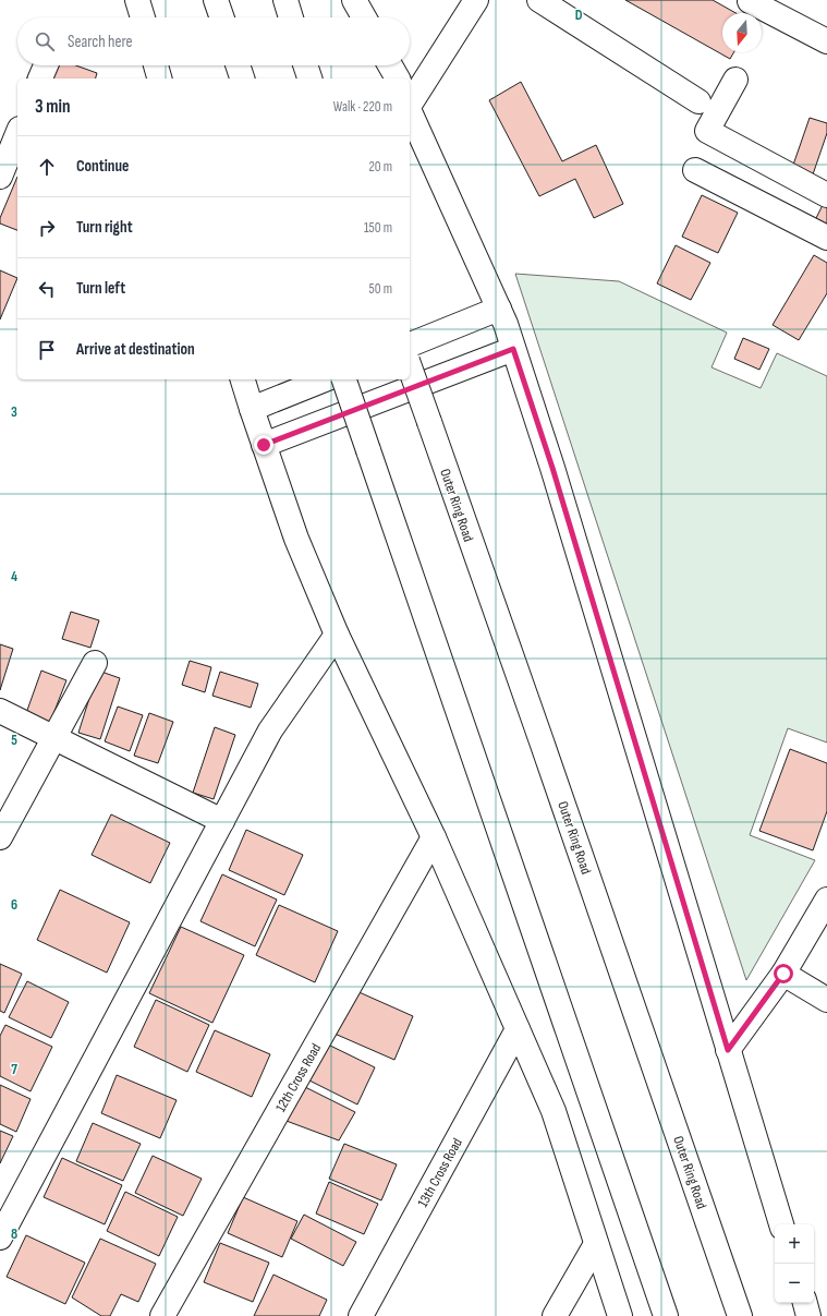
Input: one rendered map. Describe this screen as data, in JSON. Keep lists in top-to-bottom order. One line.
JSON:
{"streets":{"main road":["Outer Ring Road","12th Cross Road","13th Cross Road"]},"north":"bottom","page":{"search":"Search here","heading":["3 min","Walk · 220 m"],"list":[["Continue","20 m"],["Turn right","150 m"],["Turn left","50 m"],"Arrive at destination"],"map_buttons":["+","−"]},"grid":{"columns":["D"],"rows":["3","4","5","6","7","8"]}}
